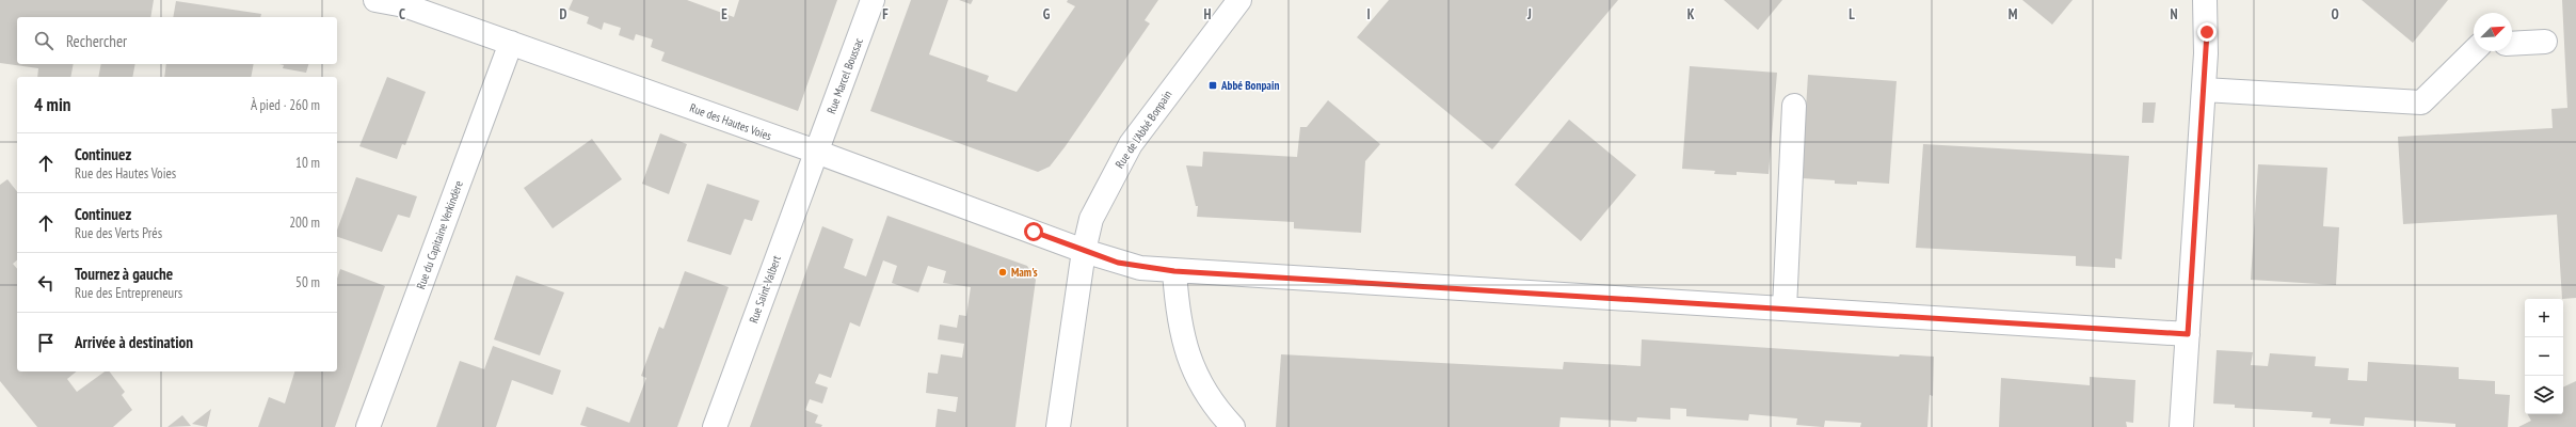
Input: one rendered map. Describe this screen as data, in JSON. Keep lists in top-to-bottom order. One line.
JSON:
{"streets":{"street":["Rue Marcel Boussac","Rue des Hautes Voies","Rue de l'Abbé Bonpain","Rue du Capitaine Verkindère","Rue Saint-Valbert"]},"crossings":[["Rue Marcel Boussac","Rue des Hautes Voies"],["Rue Marcel Boussac","Rue Saint-Valbert"],["Rue des Hautes Voies","Rue de l'Abbé Bonpain"],["Rue des Hautes Voies","Rue du Capitaine Verkindère"],["Rue des Hautes Voies","Rue Saint-Valbert"]],"places":{"transit":["Abbé Bonpain"],"other":["Mam's"]},"north":"top right","page":{"search":"Rechercher","heading":["4 min","À pied · 260 m"],"list":[["Continuez","Rue des Hautes Voies","10 m"],["Continuez","Rue des Verts Prés","200 m"],["Tournez à gauche","Rue des Entrepreneurs","50 m"],"Arrivée à destination"],"map_buttons":["+","−"]},"grid":{"columns":["C","D","E","F","G","H","I","J","K","L","M","N","O"]}}
